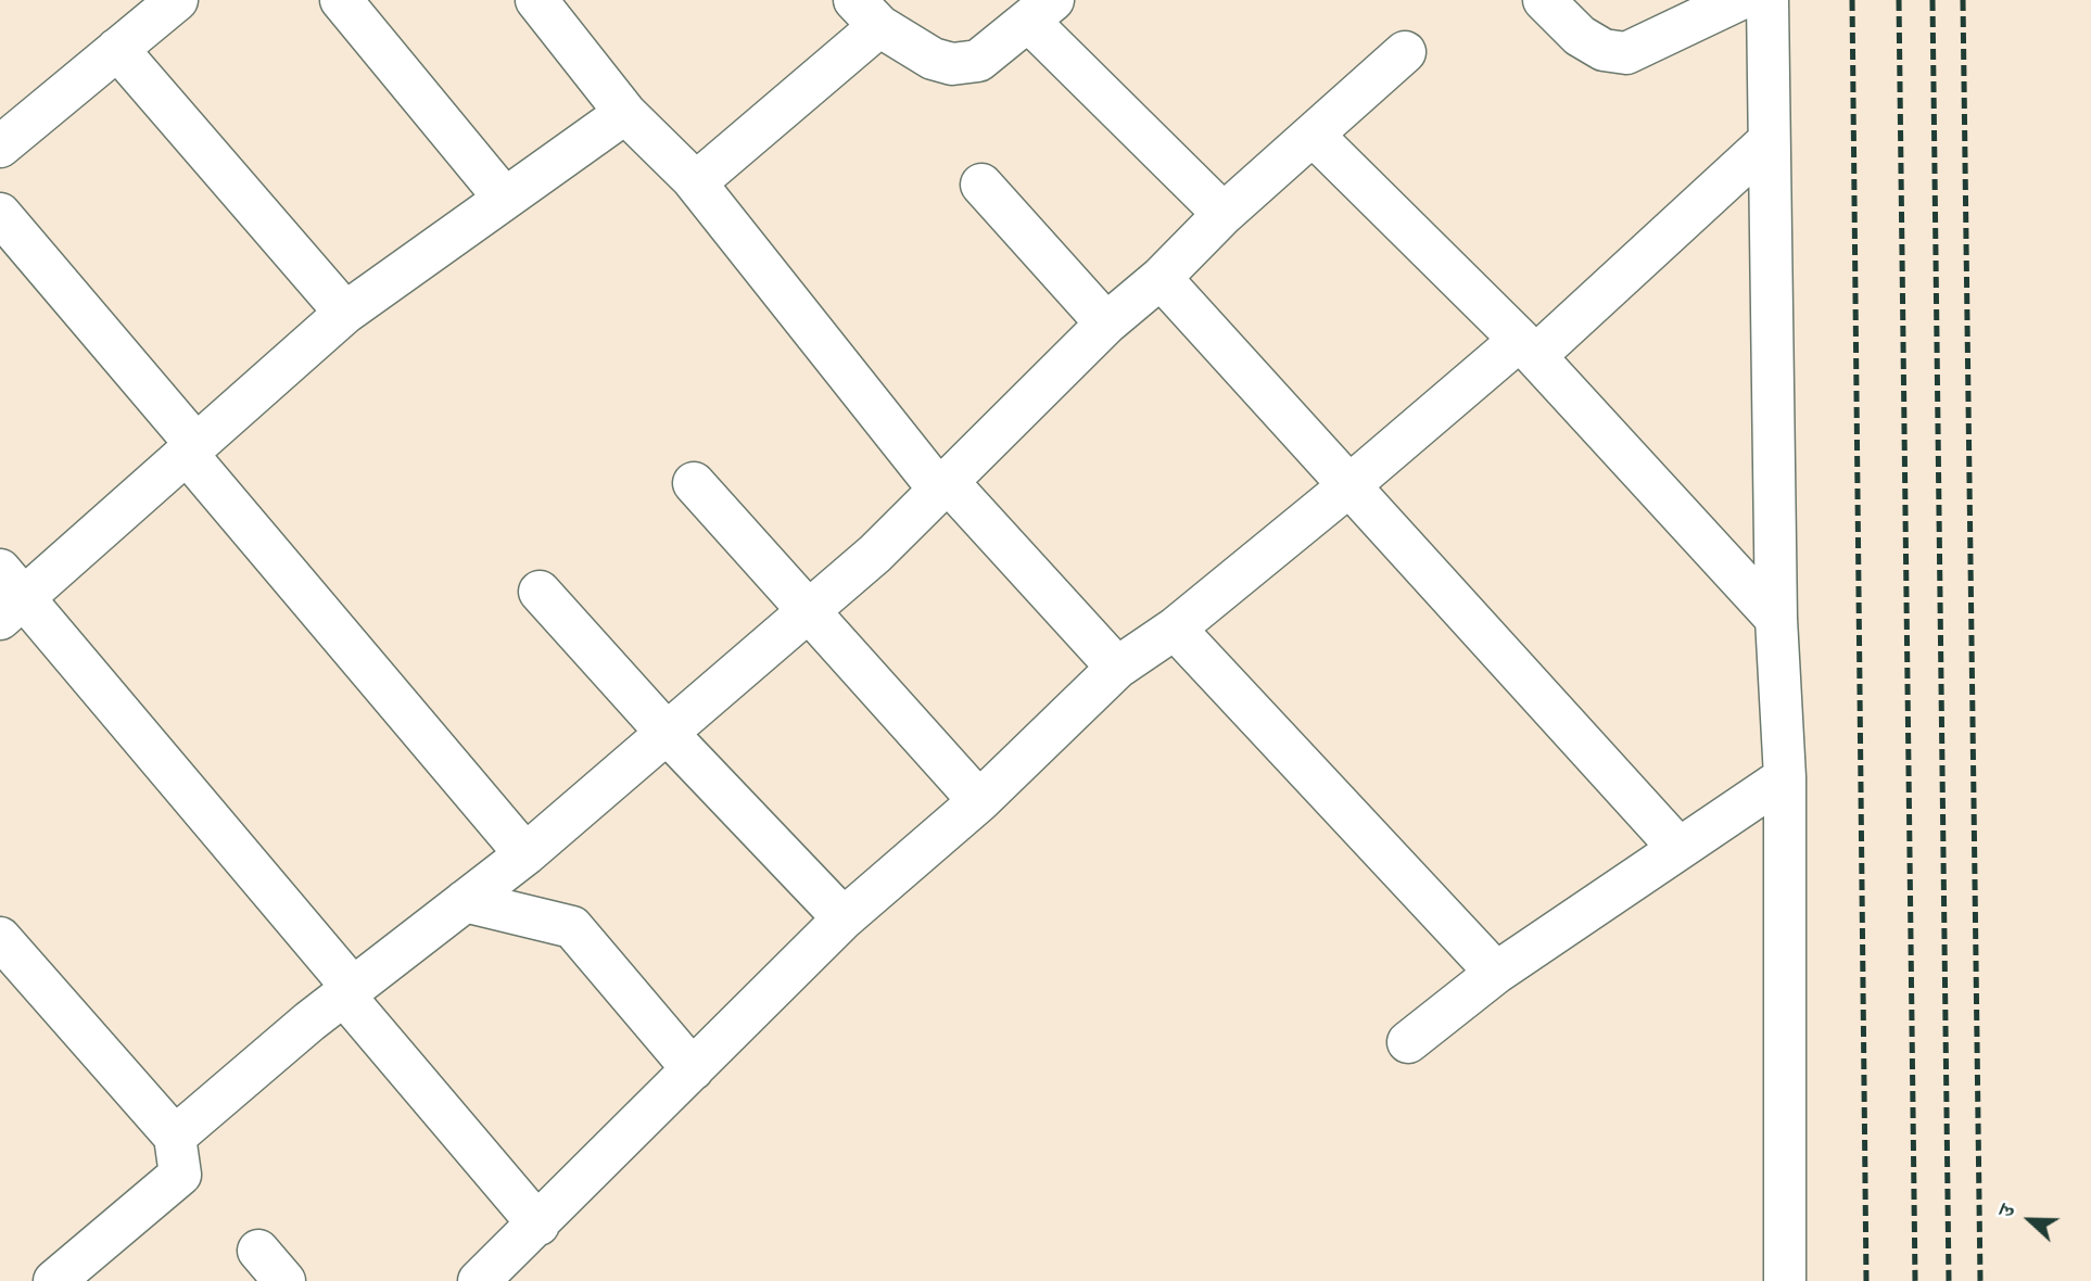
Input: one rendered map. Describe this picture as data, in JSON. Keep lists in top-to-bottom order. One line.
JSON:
{"north":"left"}
